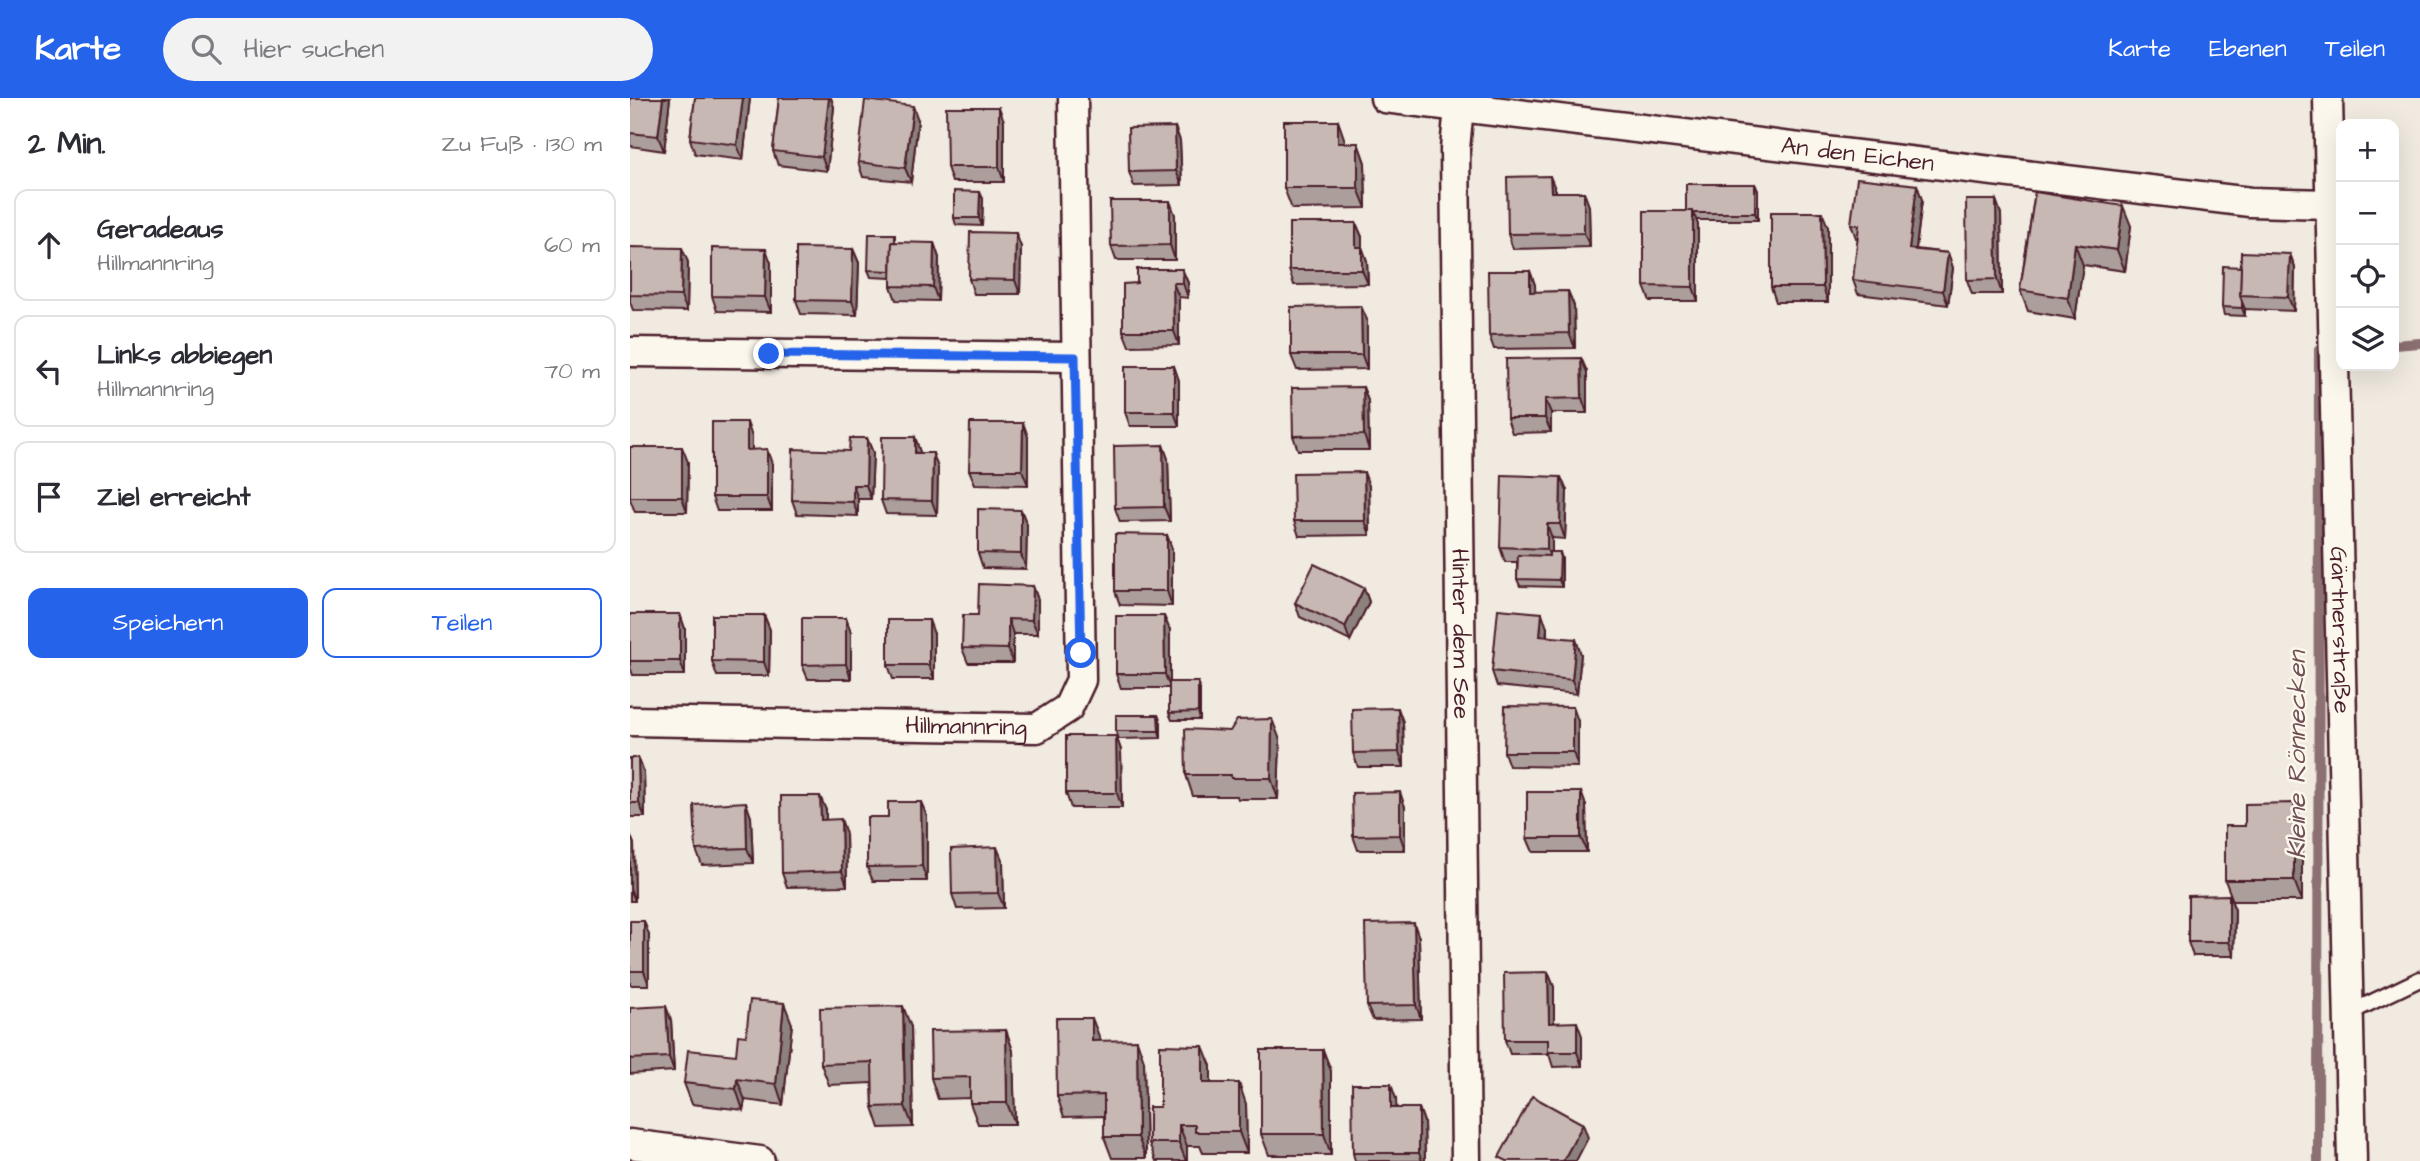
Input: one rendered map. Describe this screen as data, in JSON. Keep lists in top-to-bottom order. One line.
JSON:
{"streets":{"street":["An den Eichen","Gärtnerstraße","Hinter dem See","Hillmannring"]},"crossings":[["An den Eichen","Gärtnerstraße"],["An den Eichen","Hinter dem See"]],"water":["Kleine Rönnecken"],"page":{"header":"Karte","search":"Hier suchen","nav":["Karte","Ebenen","Teilen"],"heading":["2 Min.","Zu Fuß · 130 m"],"map_buttons":["+","−"],"list":[["Geradeaus","Hillmannring","60 m"],["Links abbiegen","Hillmannring","70 m"],"Ziel erreicht"],"buttons":["Speichern","Teilen"]}}
